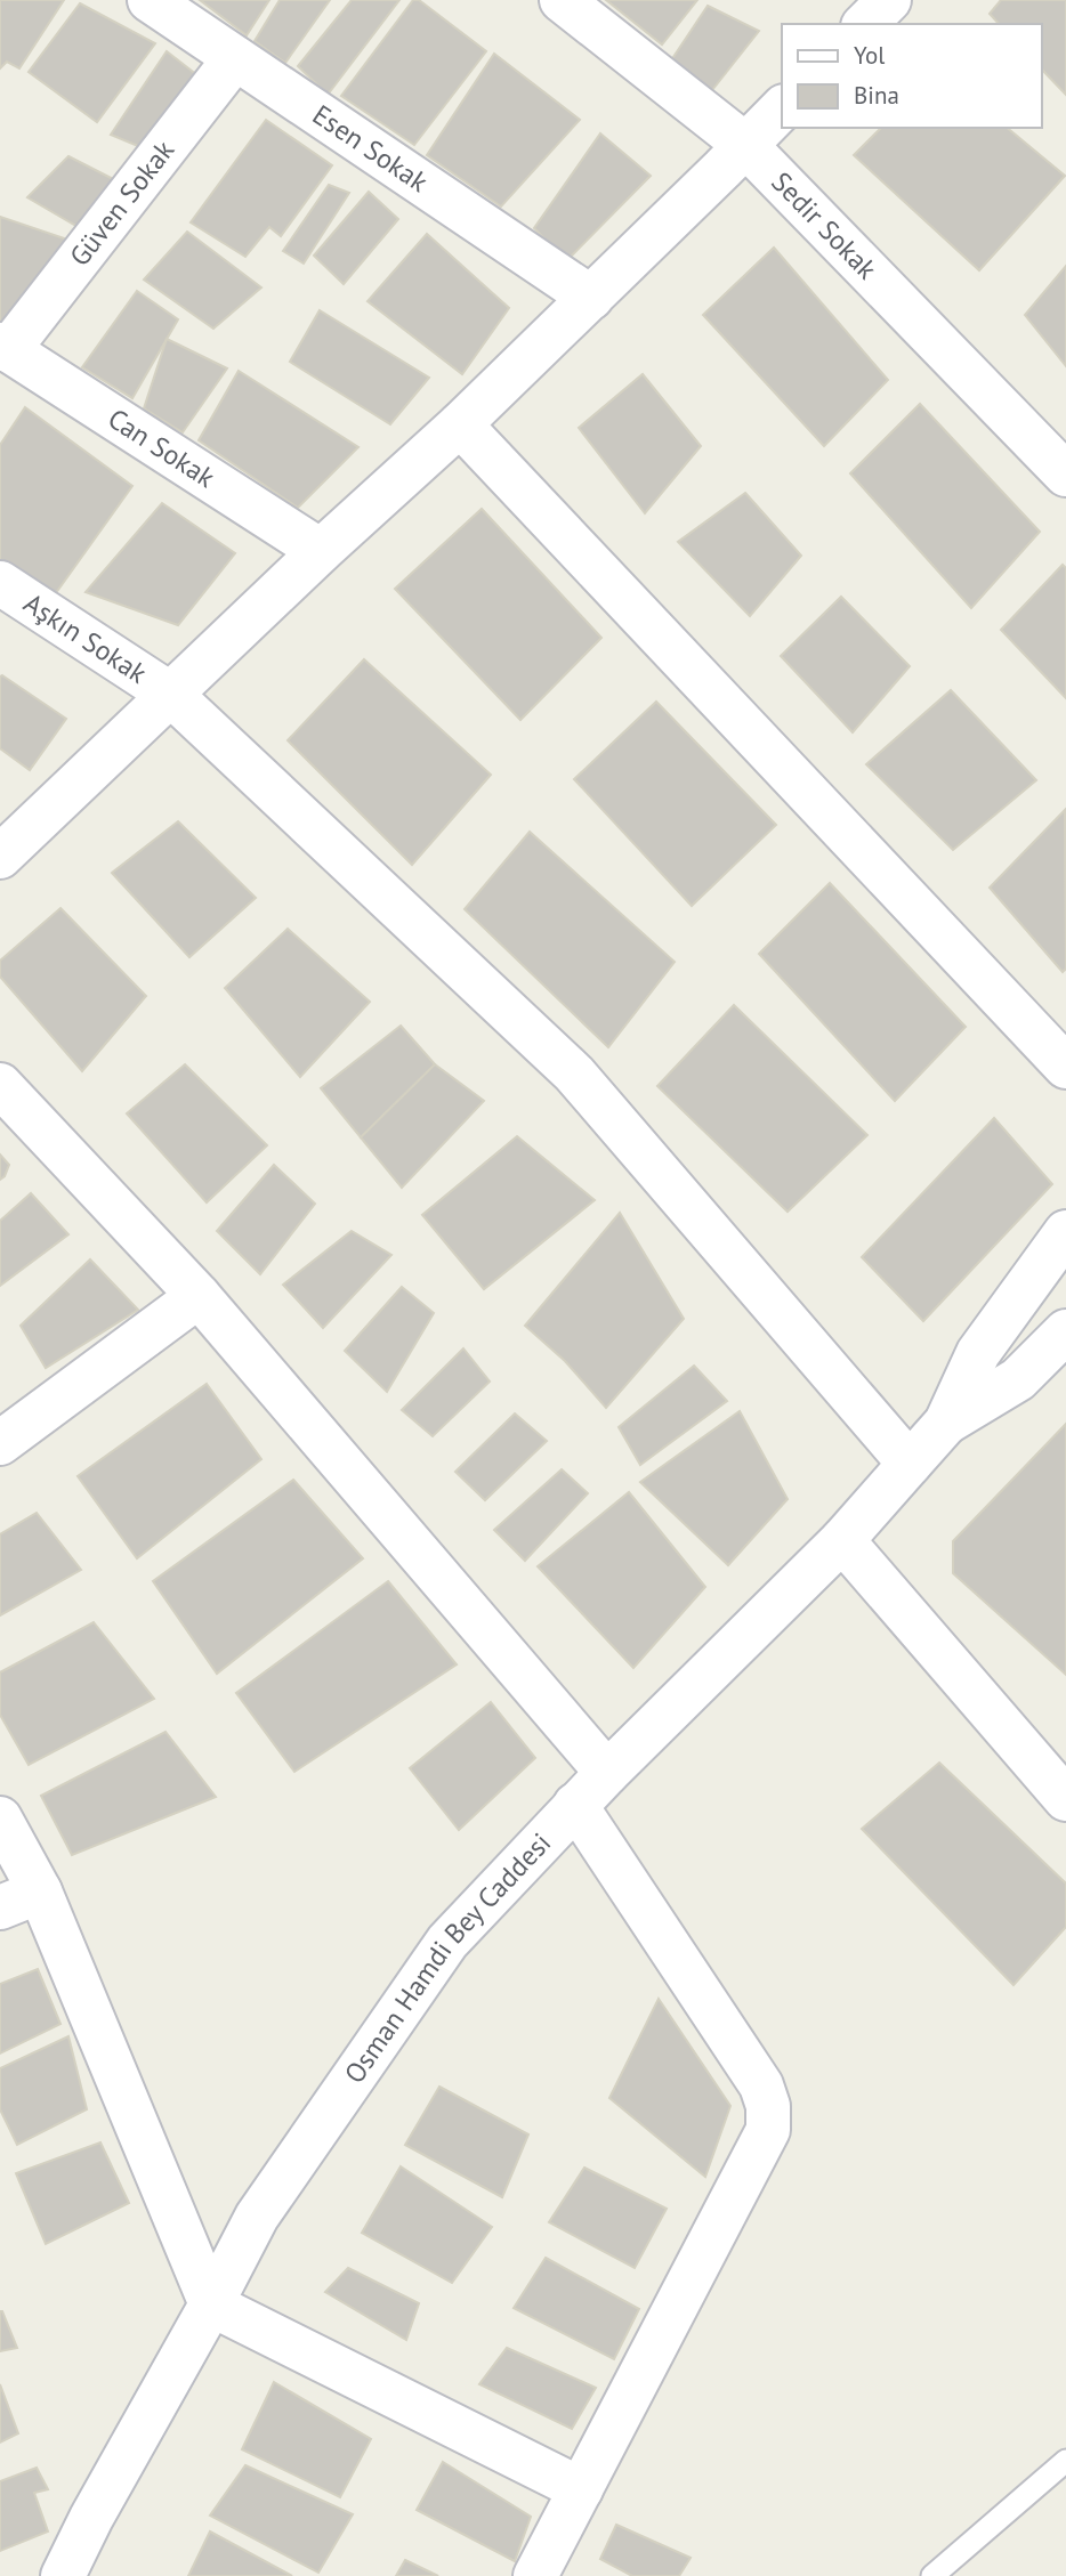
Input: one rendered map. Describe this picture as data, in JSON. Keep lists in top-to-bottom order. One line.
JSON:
{"streets":{"street":["Esen Sokak","Güven Sokak","Sedir Sokak","Can Sokak","Aşkın Sokak","Osman Hamdi Bey Caddesi"]},"crossings":[["Esen Sokak","Güven Sokak"],["Güven Sokak","Can Sokak"],["Aşkın Sokak","Osman Hamdi Bey Caddesi"]],"legend":["Yol","Bina"]}
